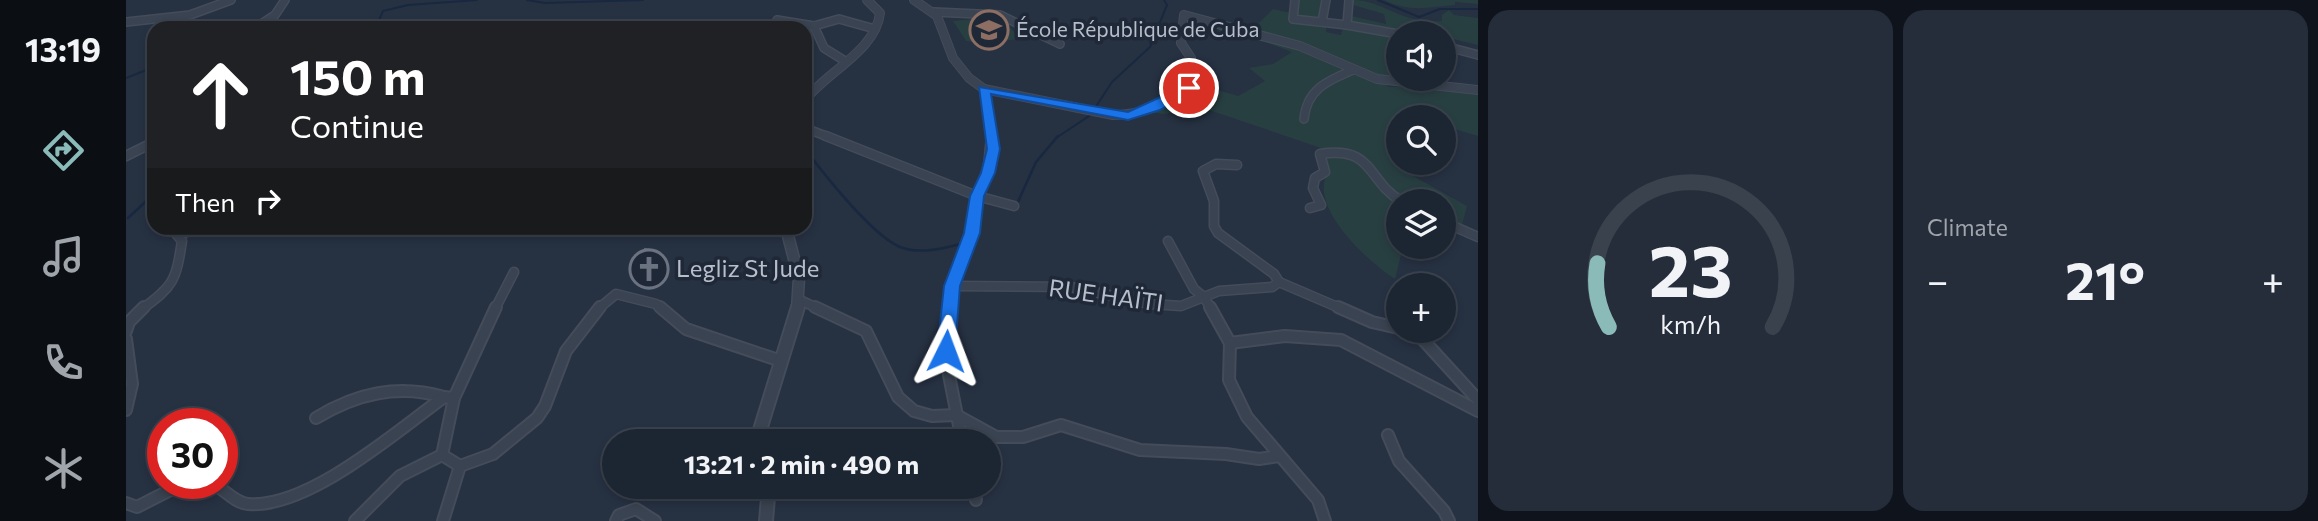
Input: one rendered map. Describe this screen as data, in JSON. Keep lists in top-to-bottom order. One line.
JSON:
{"streets":{"street":["RUE HAÏTI"]},"places":{"school or university":["École République de Cuba"],"church":["Legliz St Jude"]},"page":{"tabs":"13:19","tile":"Climate","map_buttons":"+","turn":["150 m","Continue"],"then":"Then","heat":["−","21°","+"],"limit":"30","trip":"13:21 · 2 min · 490 m","gauge":["23","km/h"]}}
